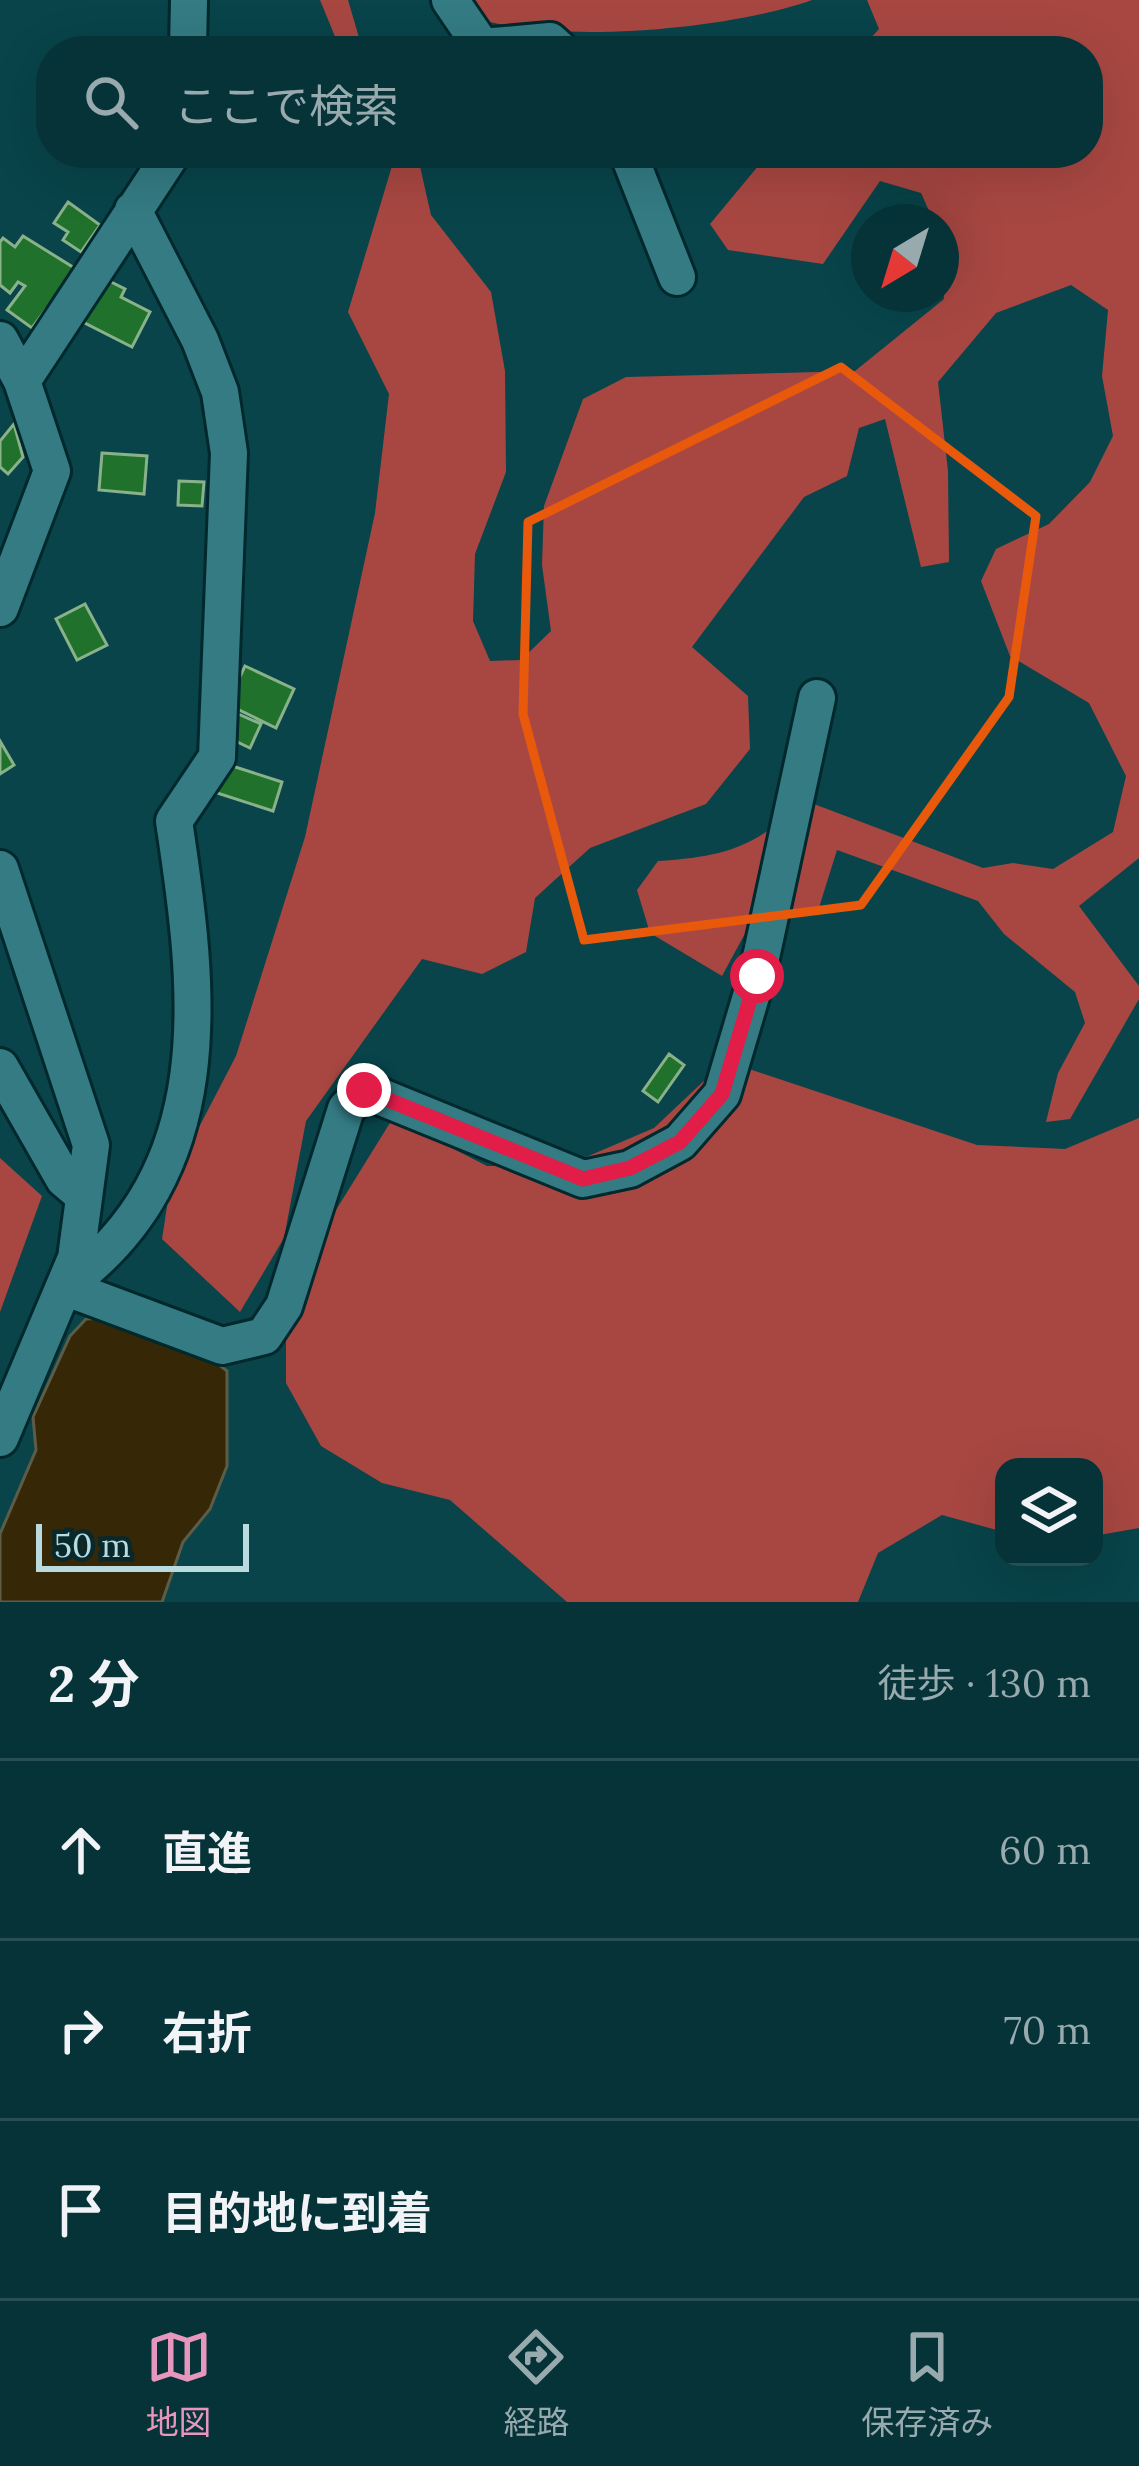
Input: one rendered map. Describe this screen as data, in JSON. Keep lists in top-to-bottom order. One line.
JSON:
{"scale_bar":"50 m","north":"bottom left","page":{"search":"ここで検索","scale":"50 m","heading":["2 分","徒歩 · 130 m"],"list":[["直進","60 m"],["右折","70 m"],"目的地に到着"],"nav":["地図","経路","保存済み"]}}
